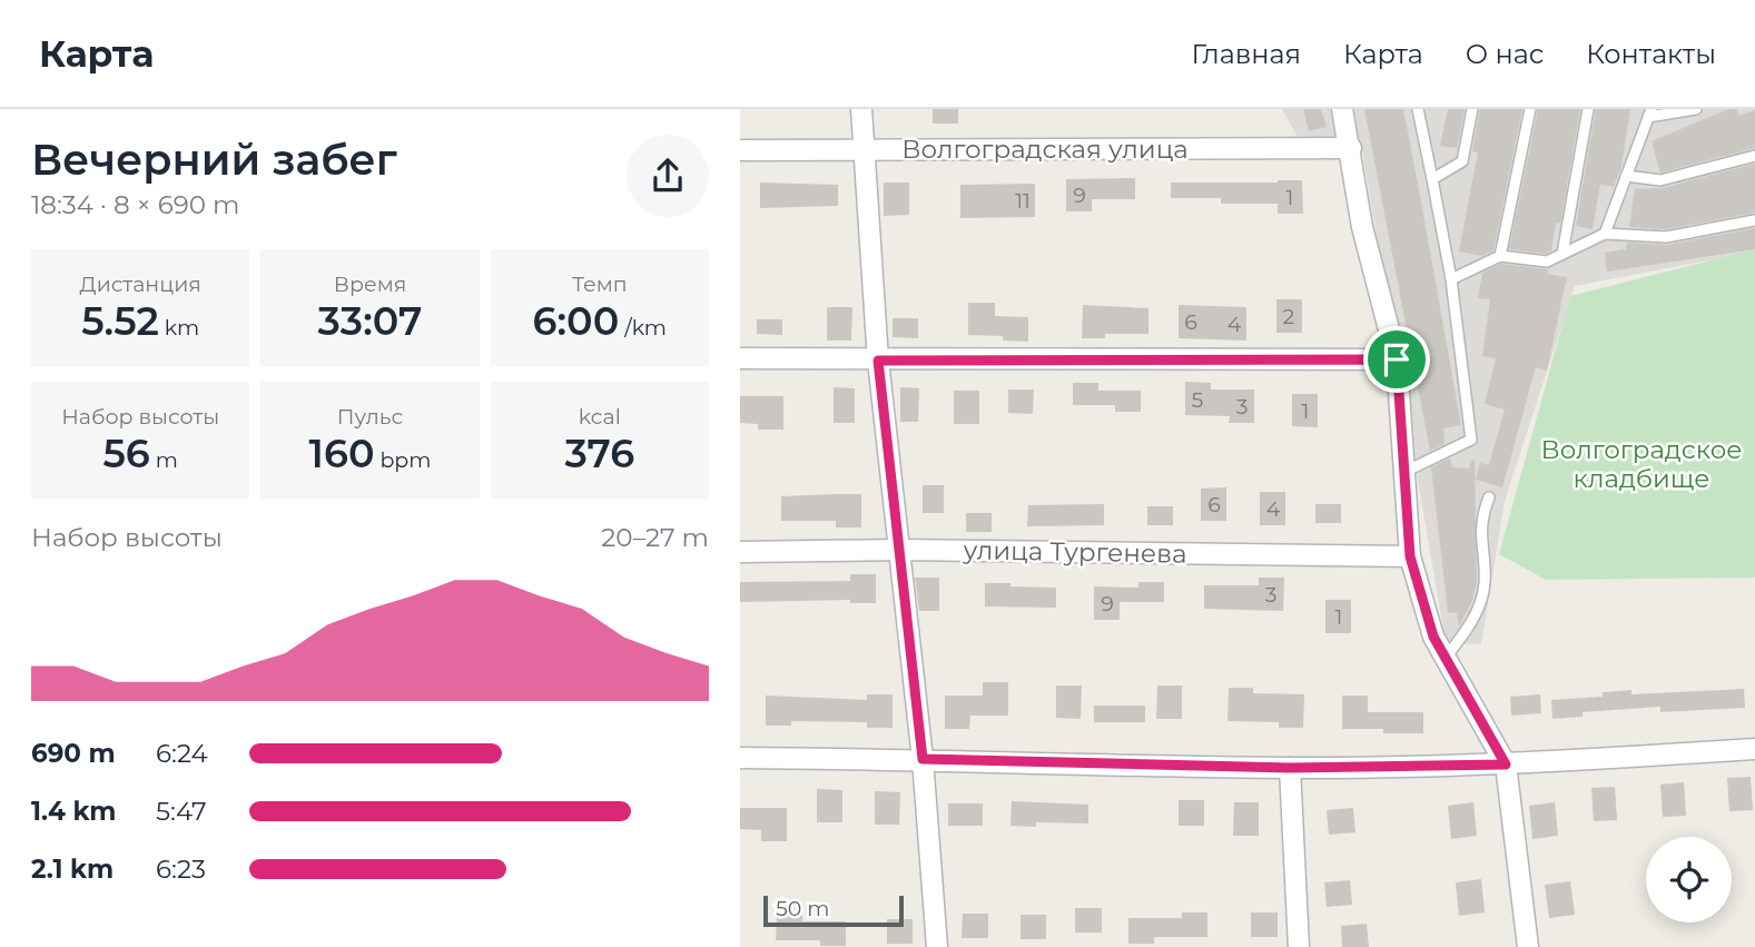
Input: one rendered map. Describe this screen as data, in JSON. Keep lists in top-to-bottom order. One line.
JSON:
{"streets":{"street":["Волгоградская улица","улица Тургенева"]},"parks":["Волгоградское кладбище"],"house_numbers":["9","1","11","2","6","4","5","3","1","6","4","3","9","1"],"scale_bar":"50 m","page":{"header":"Карта","nav":["Главная","Карта","О нас","Контакты"],"heading":["Вечерний забег","18:34 · 8 × 690 m"],"stats":[["Дистанция","5.52 km"],["Время","33:07"],["Темп","6:00 /km"],["Набор высоты","56 m"],["Пульс","160 bpm"],["kcal","376"]],"chart":["Набор высоты","20–27 m"],"list":[{"name":"690 m","note":"6:24"},{"name":"1.4 km","note":"5:47"},{"name":"2.1 km","note":"6:23"}],"scale":"50 m"}}
